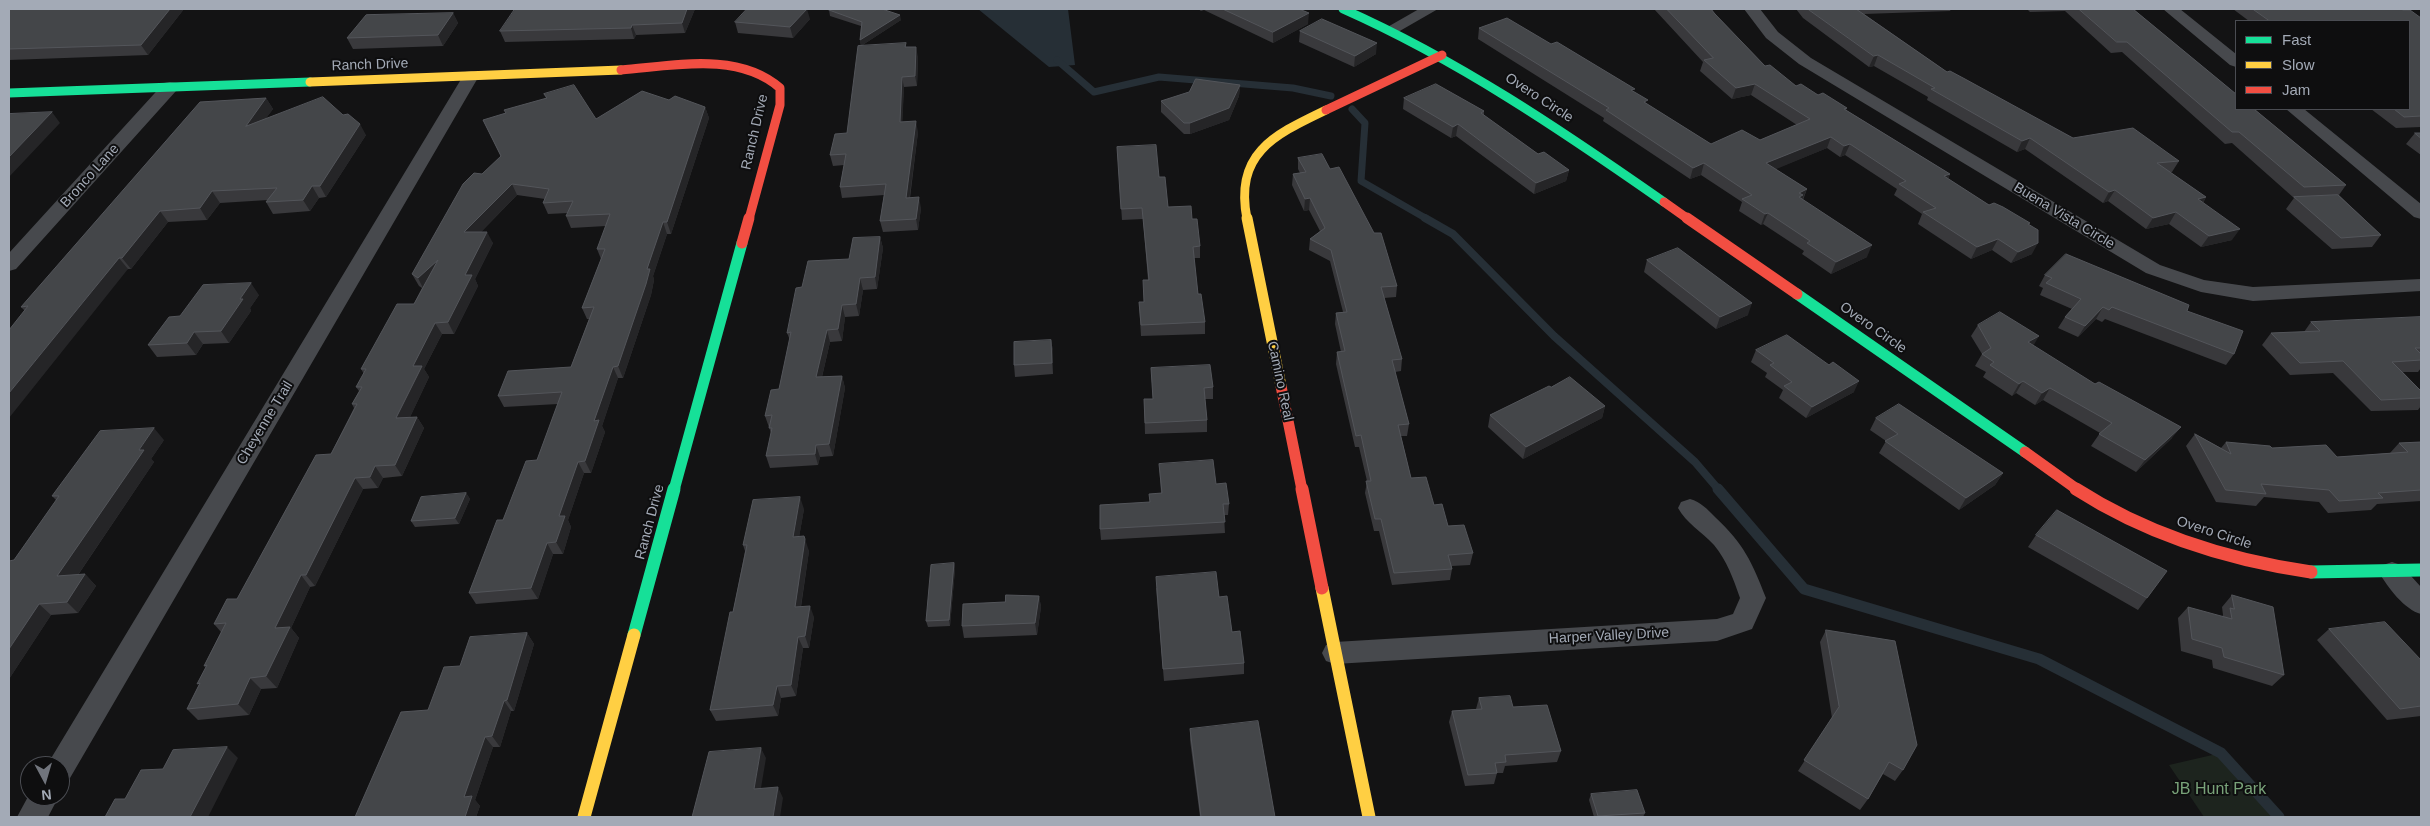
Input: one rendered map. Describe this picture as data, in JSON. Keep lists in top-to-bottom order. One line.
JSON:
{"streets":{"street":["Ranch Drive","Overo Circle","Bronco Lane","Buena Vista Circle","Camino Real","Cheyenne Trail","Harper Valley Drive"]},"crossings":[["Ranch Drive","Bronco Lane"],["Ranch Drive","Cheyenne Trail"],["Overo Circle","Camino Real"],["Camino Real","Harper Valley Drive"]],"parks":["JB Hunt Park"],"legend":["Fast","Slow","Jam"],"north":"bottom"}
